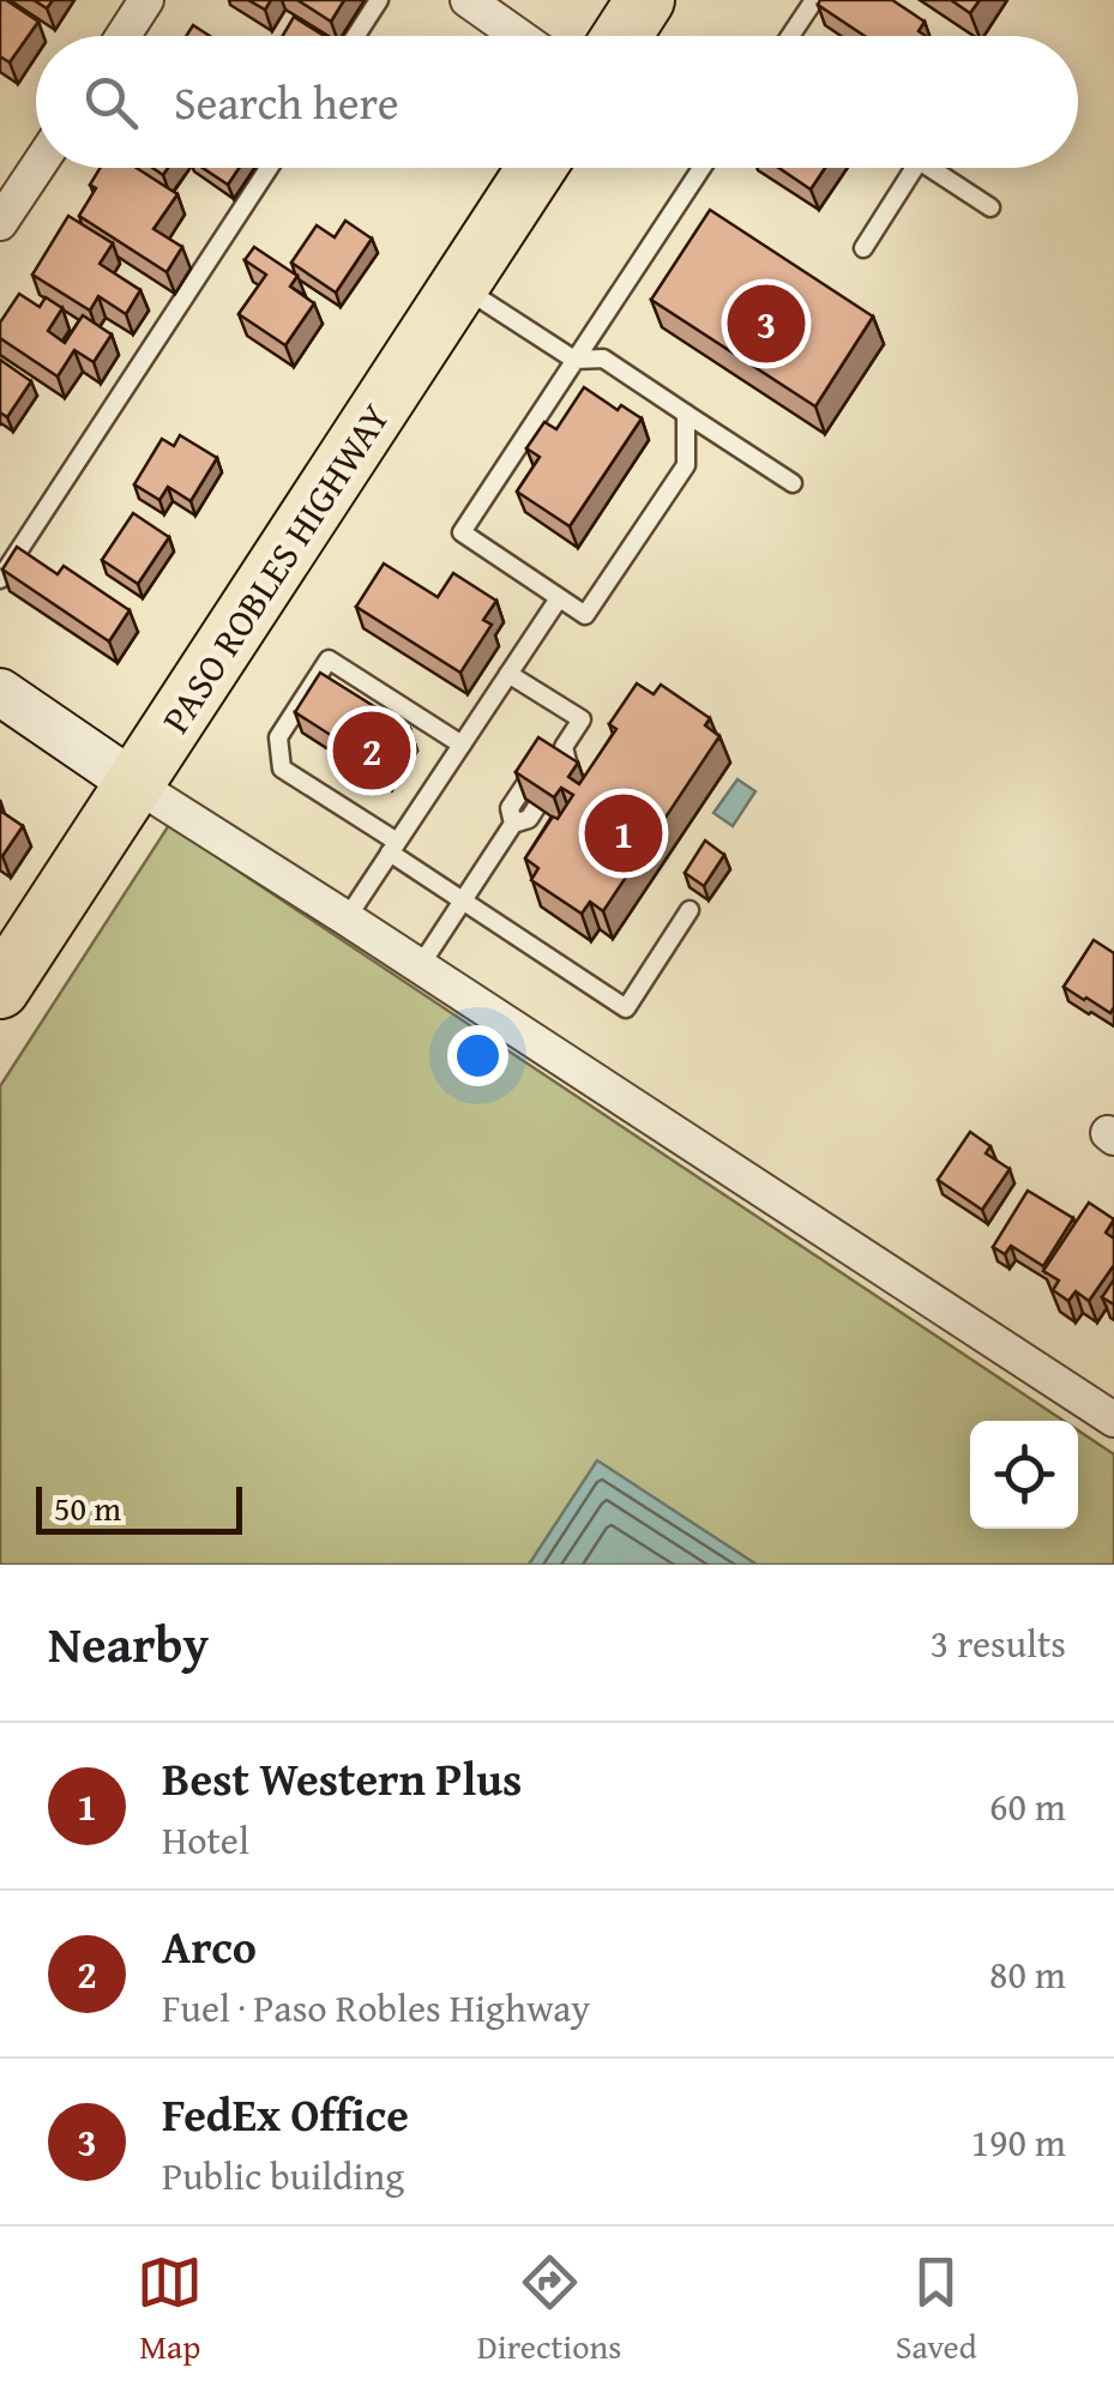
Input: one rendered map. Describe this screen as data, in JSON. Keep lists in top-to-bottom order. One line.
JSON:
{"streets":{"highway":["PASO ROBLES HIGHWAY"]},"scale_bar":"50 m","page":{"search":"Search here","pins":["3","2","1"],"scale":"50 m","heading":["Nearby","3 results"],"list":[{"mark":"1","name":"Best Western Plus","note":"Hotel","value":"60 m"},{"mark":"2","name":"Arco","note":"Fuel · Paso Robles Highway","value":"80 m"},{"mark":"3","name":"FedEx Office","note":"Public building","value":"190 m"}],"nav":["Map","Directions","Saved"]}}
